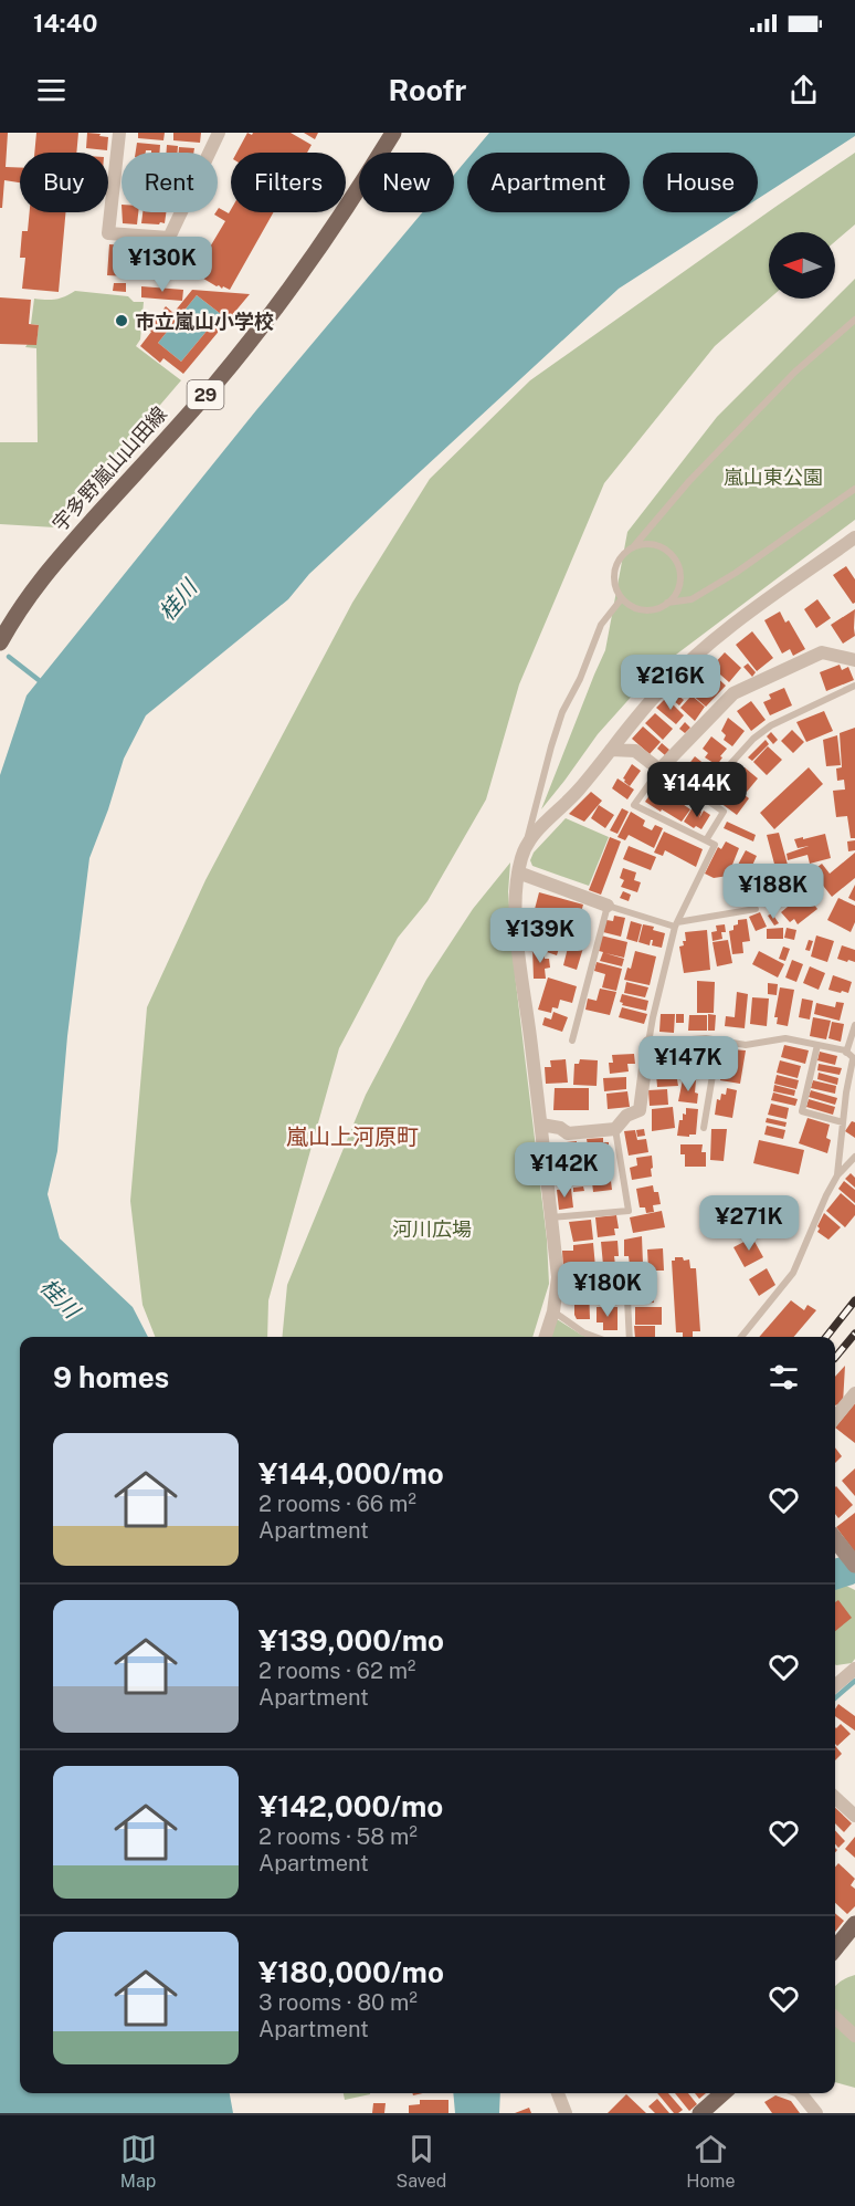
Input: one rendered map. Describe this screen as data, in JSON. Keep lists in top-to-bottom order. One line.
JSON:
{"streets":{"main road":["29","宇多野嵐山山田線"]},"districts":["嵐山上河原町"],"water":["桂川"],"parks":["嵐山東公園","河川広場"],"places":["市立嵐山小学校"],"north":"left","page":{"status":"14:40","header":"Roofr","chip":["Buy","Rent","Filters","New","Apartment","House"],"price":["¥130K","¥216K","¥144K","¥188K","¥139K","¥147K","¥142K","¥271K","¥180K"],"heading":"9 homes","list":[{"name":"¥144,000/mo","note":"2 rooms · 66 m² · Apartment"},{"name":"¥139,000/mo","note":"2 rooms · 62 m² · Apartment"},{"name":"¥142,000/mo","note":"2 rooms · 58 m² · Apartment"},{"name":"¥180,000/mo","note":"3 rooms · 80 m² · Apartment"}],"tabs":["Map","Saved","Home"]}}
